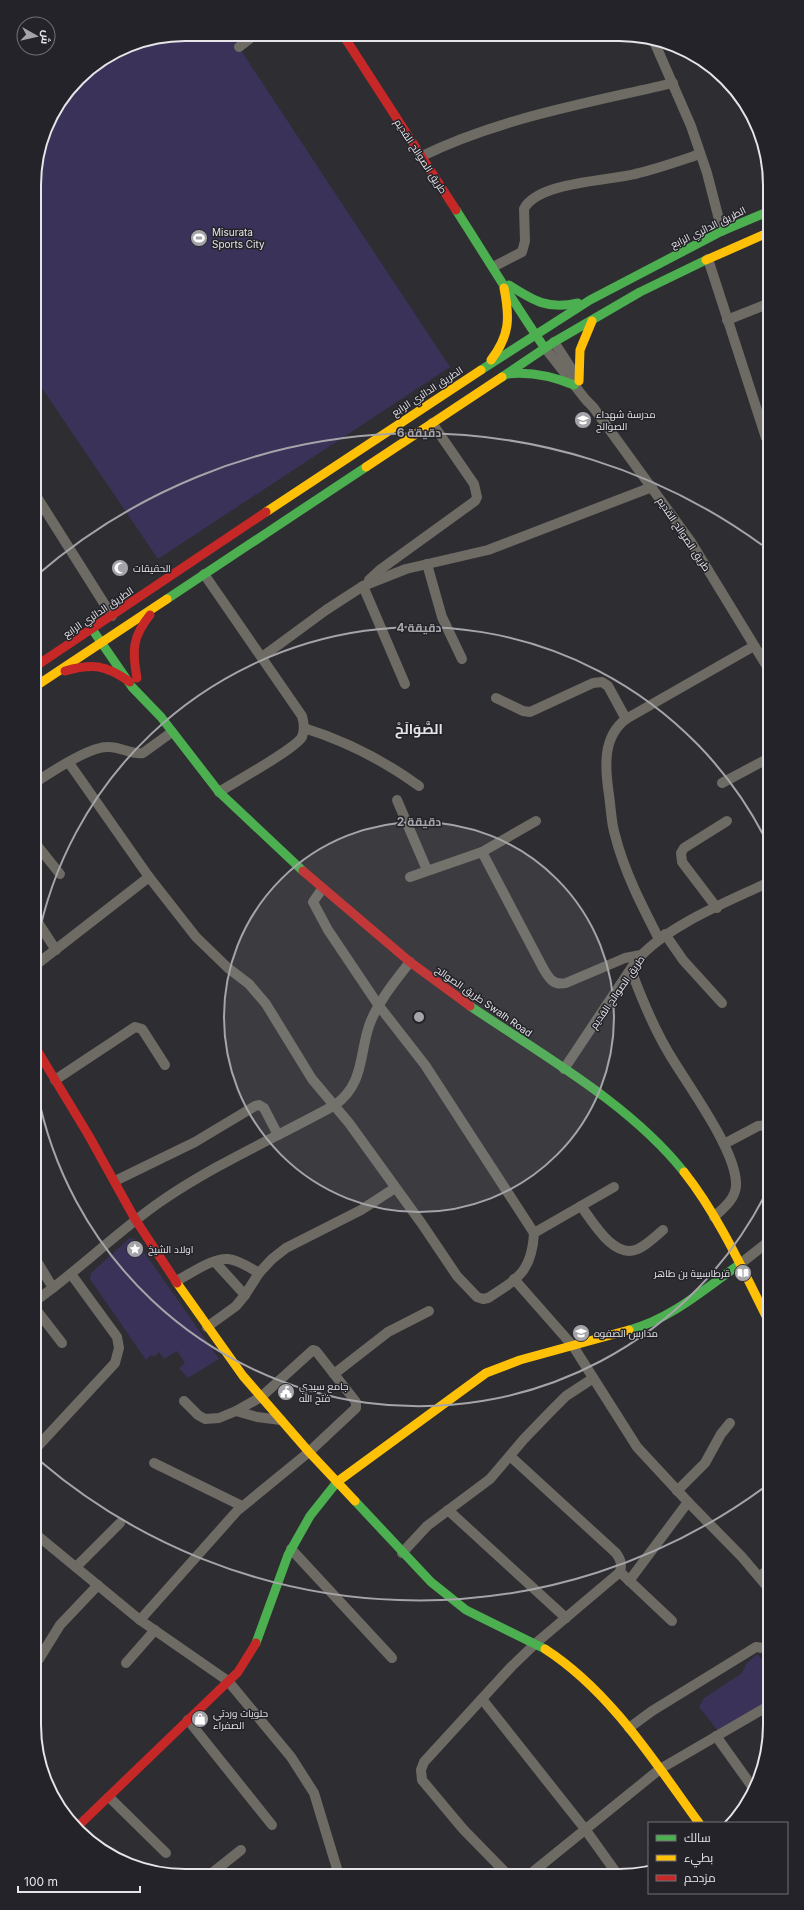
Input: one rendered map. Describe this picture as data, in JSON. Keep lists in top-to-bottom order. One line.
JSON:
{"streets":{"street":["طريق الصوالح القديم","الطريق الدائري الرابع","طريق الصوالح Swalh Road"]},"crossings":[["طريق الصوالح القديم","الطريق الدائري الرابع"],["طريق الصوالح القديم","طريق الصوالح Swalh Road"],["الطريق الدائري الرابع","طريق الصوالح Swalh Road"]],"districts":["الصَّوَالَحْ"],"places":{"sports":["Misurata Sports City"],"school or university":["مدرسة شهداء الصوالح","مدارس الصفوه"],"mosque":["الحقيقات"],"place":["اولاد الشيخ"],"library":["قرطاسيية بن طاهر"],"public building":["جامع سيدي فتح الله"],"shop":["حلويات وردتي الصفراء"]},"legend":["سالك","بطيء","مزدحم"],"scale_bar":"100 m","north":"right","rings":["6 دقيقة","4 دقيقة","2 دقيقة"]}
